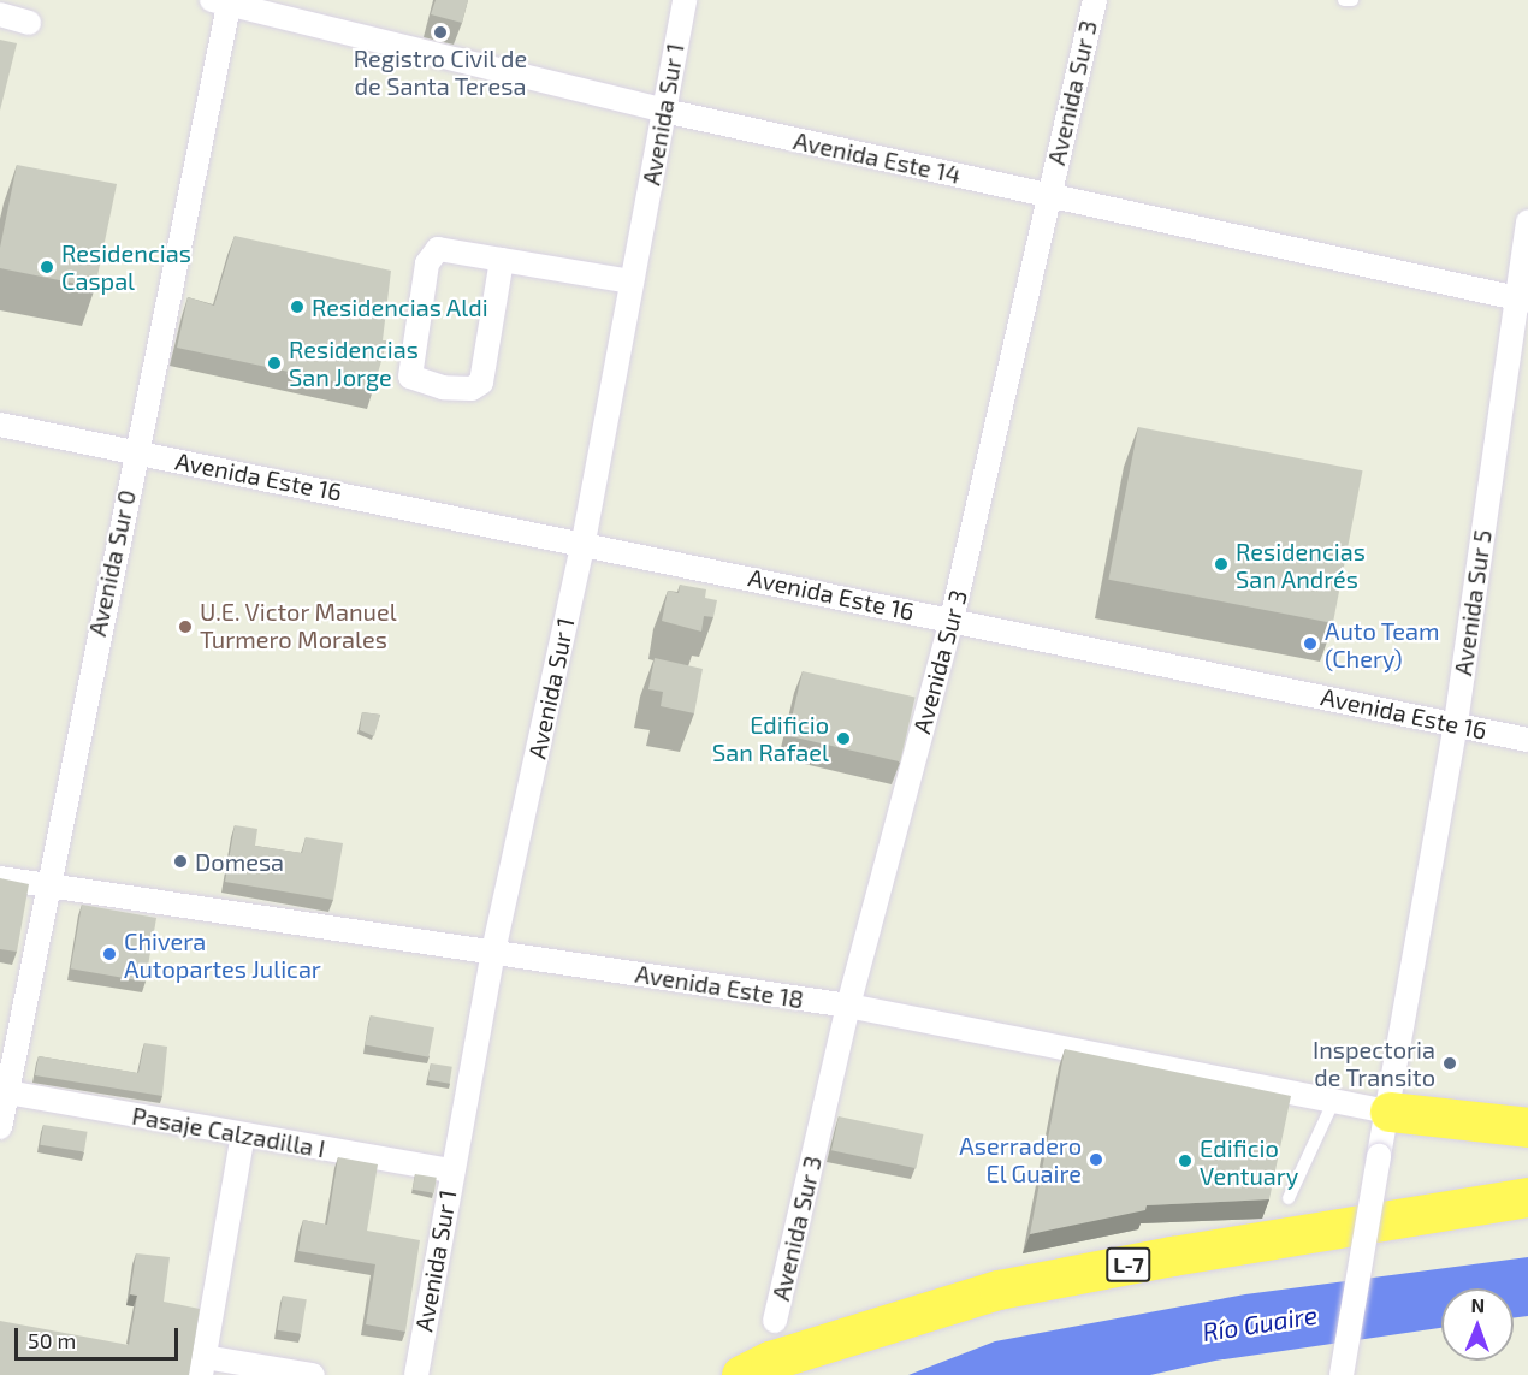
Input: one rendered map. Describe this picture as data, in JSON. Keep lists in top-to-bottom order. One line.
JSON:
{"streets":{"highway":["L-7"],"street":["Avenida Sur 3","Avenida Sur 1","Avenida Este 14","Avenida Este 16","Avenida Sur 0","Avenida Sur 5","Avenida Este 18","Pasaje Calzadilla I"]},"crossings":[["Avenida Sur 3","Avenida Este 14"],["Avenida Sur 3","Avenida Este 16"],["Avenida Sur 3","Avenida Este 18"],["Avenida Sur 1","Avenida Este 14"],["Avenida Sur 1","Avenida Este 16"],["Avenida Sur 1","Avenida Este 18"],["Avenida Sur 1","Pasaje Calzadilla I"],["Avenida Este 14","Avenida Sur 0"],["Avenida Este 14","Avenida Sur 5"],["Avenida Este 16","Avenida Sur 0"],["Avenida Este 16","Avenida Sur 5"],["Avenida Sur 0","Avenida Este 18"],["Avenida Sur 0","Pasaje Calzadilla I"],["Avenida Sur 5","Avenida Este 18"]],"water":["Río Guaire"],"places":["Registro Civil de de Santa Teresa","Residencias Caspal","Residencias Aldi","Residencias San Jorge","Residencias San Andrés","U.E. Victor Manuel Turmero Morales","Auto Team (Chery)","Edificio San Rafael","Domesa","Chivera Autopartes Julicar","Inspectoria de Transito","Aserradero El Guaire","Edificio Ventuary"],"scale_bar":"50 m","north":"top"}
